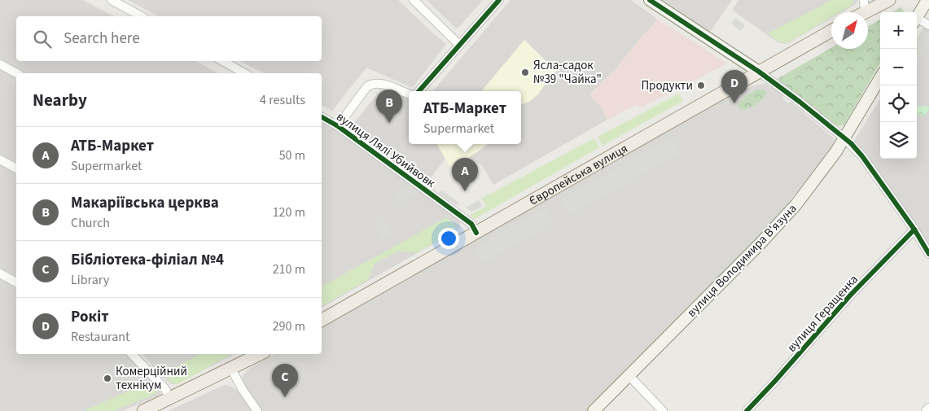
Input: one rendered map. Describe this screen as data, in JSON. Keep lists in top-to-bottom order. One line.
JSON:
{"streets":{"main road":["Європейська вулиця","вулиця Володимира В'язуна"],"street":["вулиця Лялі Убийвовк","вулиця Геращенка"]},"crossings":[["вулиця Лялі Убийвовк","Європейська вулиця"]],"places":["Ясла-садок №39 \"Чайка\"","Продукти","Комерційний технікум"],"north":"top right","page":{"map_buttons":["+","−"],"search":"Search here","pins":["D","B","A","C"],"heading":["Nearby","4 results"],"popup":["АТБ-Маркет","Supermarket"],"list":[{"mark":"A","name":"АТБ-Маркет","note":"Supermarket","value":"50 m"},{"mark":"B","name":"Макаріївська церква","note":"Church","value":"120 m"},{"mark":"C","name":"Бібліотека-філіал №4","note":"Library","value":"210 m"},{"mark":"D","name":"Рокіт","note":"Restaurant","value":"290 m"}]}}
